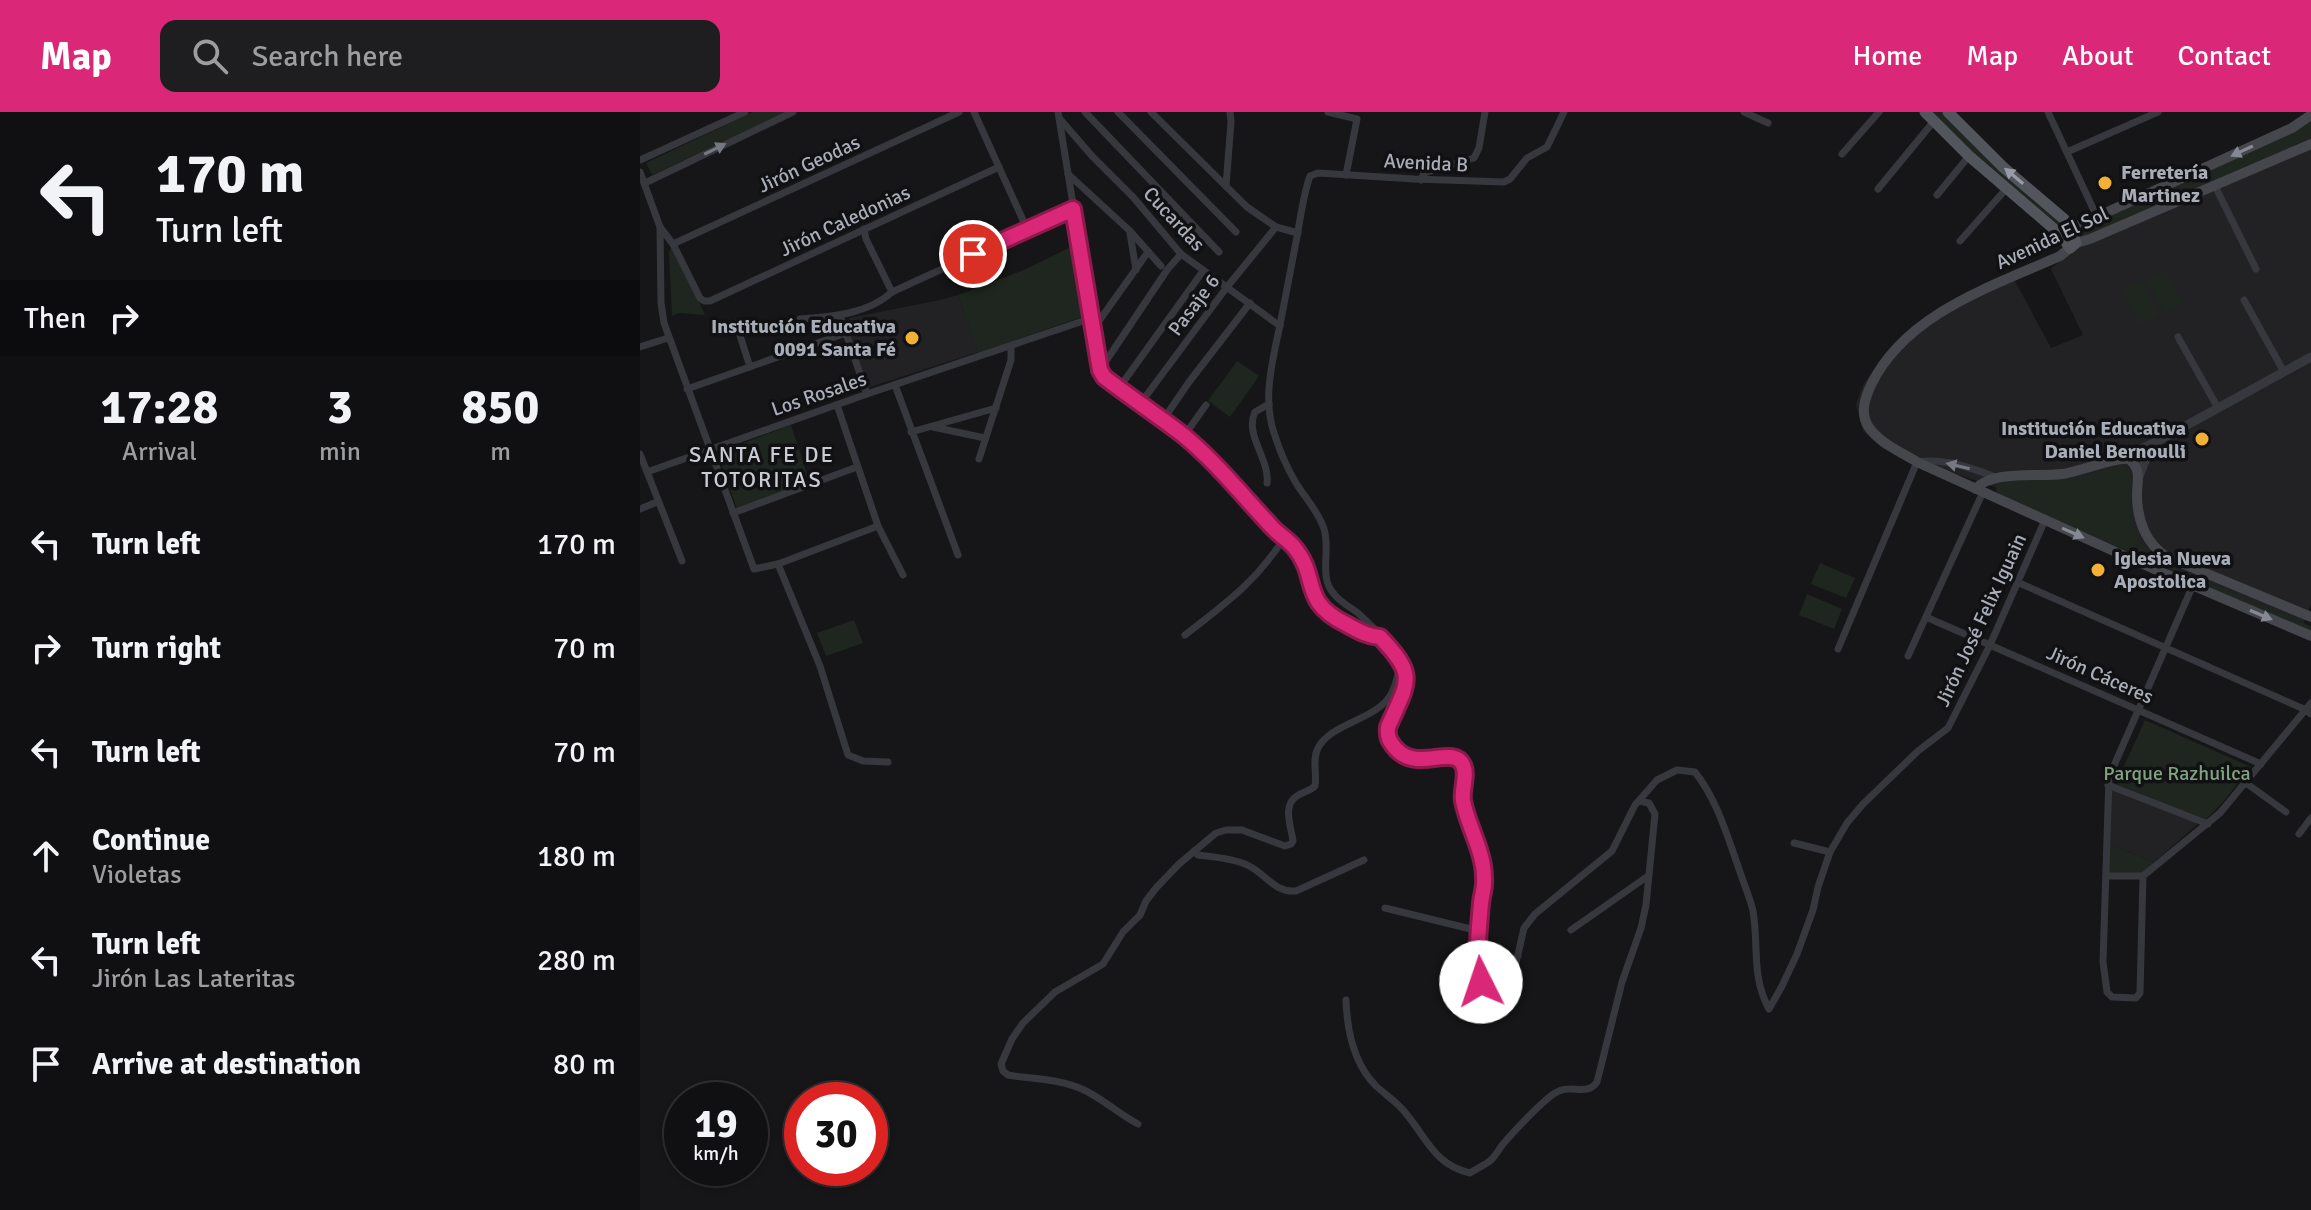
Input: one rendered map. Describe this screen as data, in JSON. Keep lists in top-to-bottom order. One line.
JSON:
{"streets":{"main road":["Avenida El Sol"],"street":["Avenida B","Jirón Geodas","Cucardas","Jirón Caledonias","Pasaje 6","Los Rosales","Jirón José Felix Iguain","Jirón Cáceres"]},"crossings":[["Jirón Geodas","Jirón Caledonias"],["Cucardas","Pasaje 6"],["Jirón José Felix Iguain","Jirón Cáceres"]],"districts":["SANTA FE DE TOTORITAS"],"parks":["Parque Razhuilca"],"places":["Ferretería Martinez","Institución Educativa 0091 Santa Fé","Institución Educativa Daniel Bernoulli","Iglesia Nueva Apostolica"],"page":{"header":"Map","search":"Search here","nav":["Home","Map","About","Contact"],"turn":["170 m","Turn left"],"then":"Then","eta":["17:28","Arrival","3","min","850","m"],"list":[{"name":"Turn left","value":"170 m"},{"name":"Turn right","value":"70 m"},{"name":"Turn left","value":"70 m"},{"name":"Continue","note":"Violetas","value":"180 m"},{"name":"Turn left","note":"Jirón Las Lateritas","value":"280 m"},{"name":"Arrive at destination","value":"80 m"}],"speed":"19 km/h","limit":"30"}}
